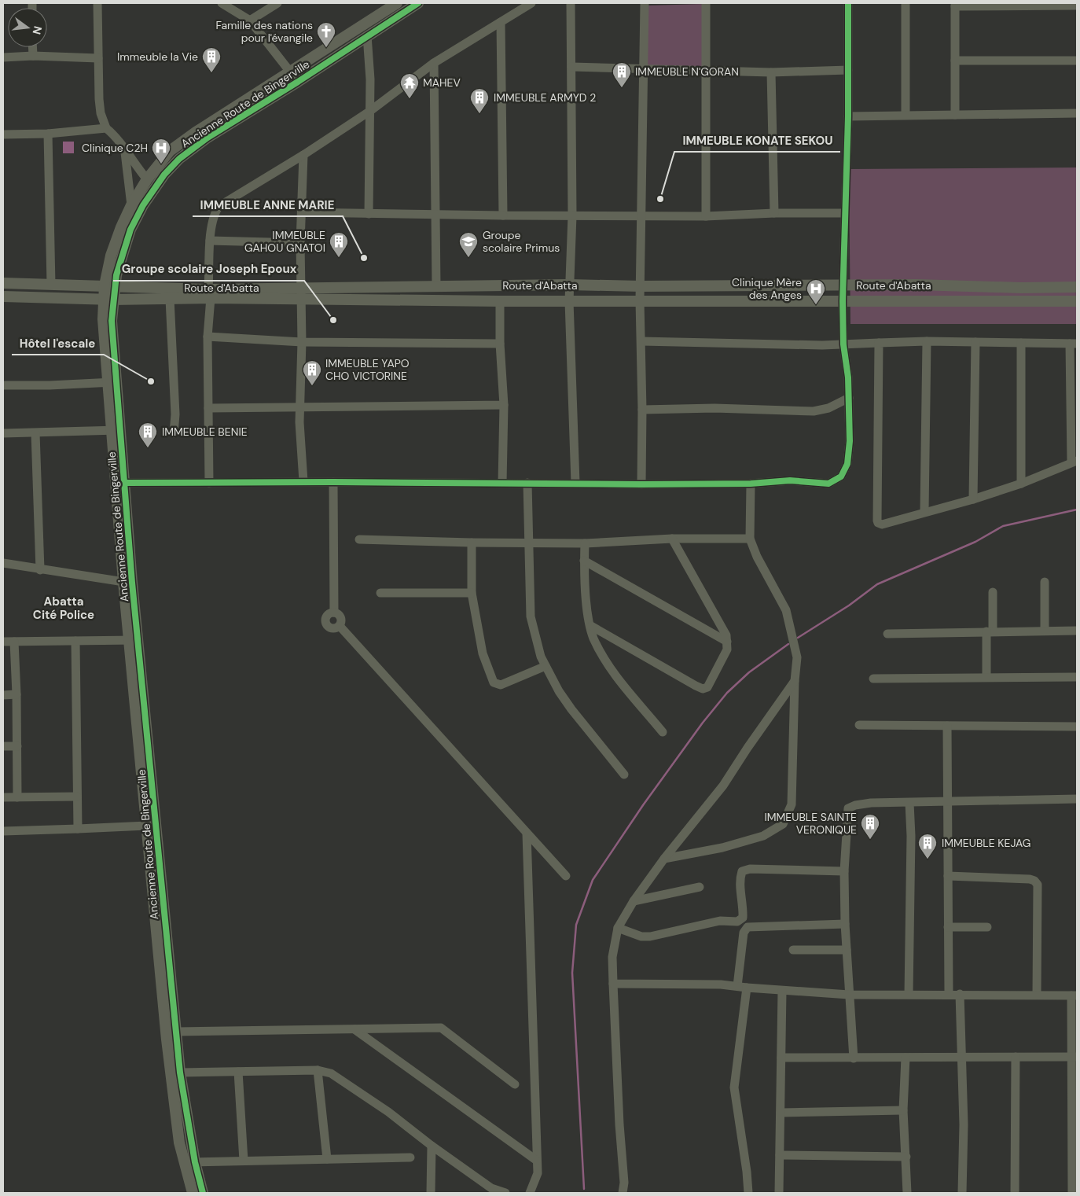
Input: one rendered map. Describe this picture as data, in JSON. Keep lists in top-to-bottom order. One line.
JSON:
{"streets":{"street":["Ancienne Route de Bingerville","Route d'Abatta"]},"crossings":[["Ancienne Route de Bingerville","Route d'Abatta"]],"districts":["Abatta Cité Police"],"places":{"church":["Famille des nations pour l'évangile"],"building":["Immeuble la Vie","IMMEUBLE N'GORAN","IMMEUBLE ARMYD 2","IMMEUBLE GAHOU GNATOI","IMMEUBLE YAPO CHO VICTORINE","IMMEUBLE BENIE","IMMEUBLE SAINTE VERONIQUE","IMMEUBLE KEJAG"],"temple":["MAHEV"],"hospital":["Clinique C2H","Clinique Mère des Anges"],"other":["IMMEUBLE KONATE SEKOU","IMMEUBLE ANNE MARIE","Groupe scolaire Joseph Epoux","Hôtel l'escale"],"school or university":["Groupe scolaire Primus"]},"north":"right"}
